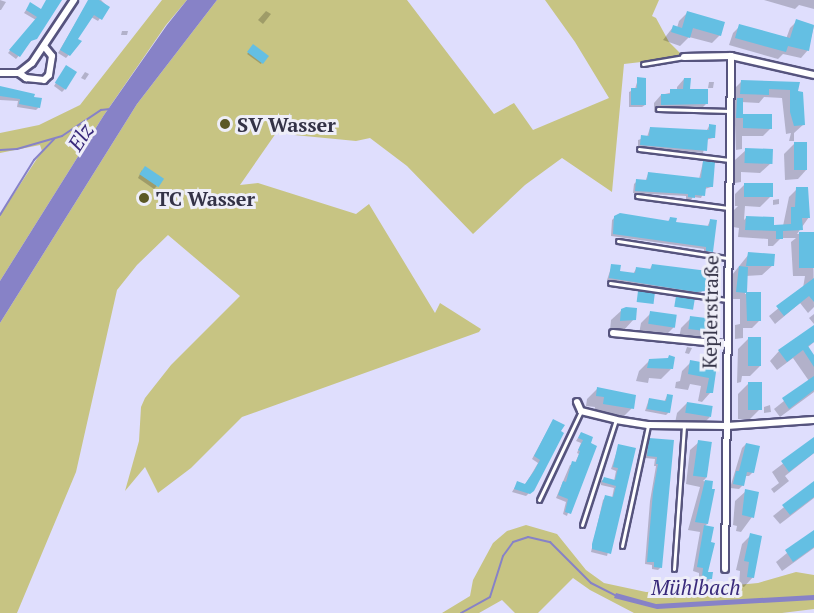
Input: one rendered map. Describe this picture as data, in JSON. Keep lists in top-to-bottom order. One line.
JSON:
{"streets":{"street":["Keplerstraße"]},"water":["Elz","Mühlbach"],"places":["SV Wasser","TC Wasser"]}
